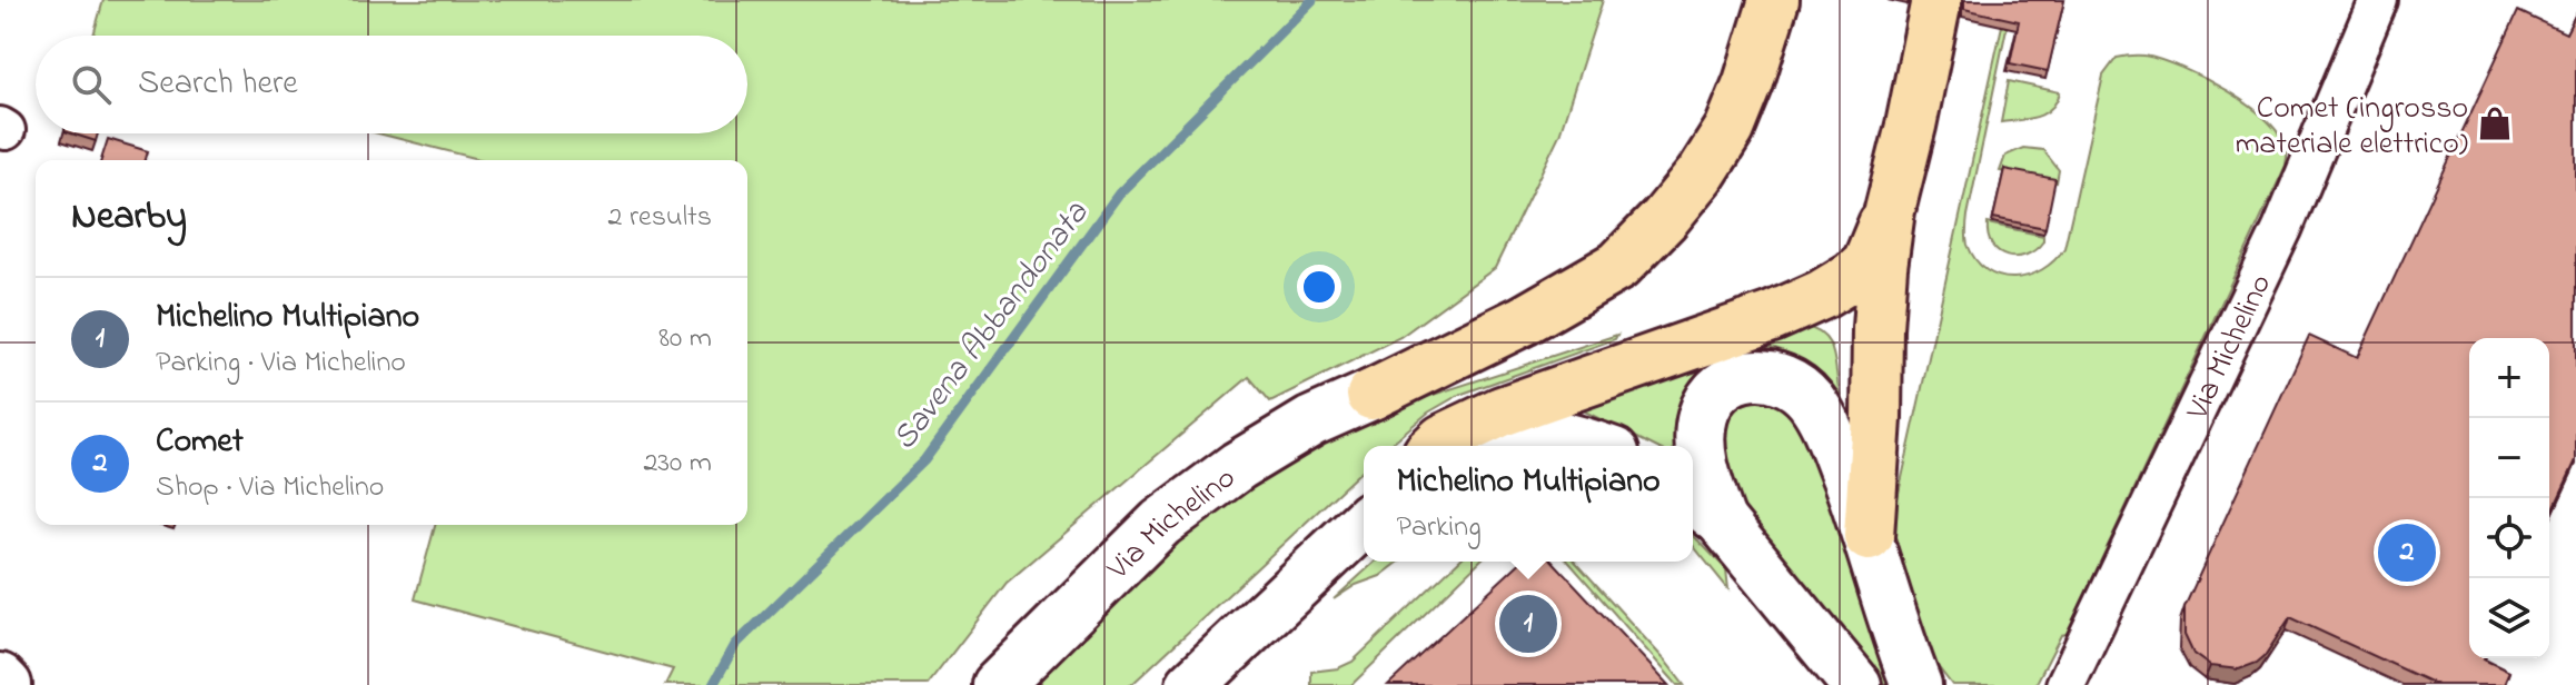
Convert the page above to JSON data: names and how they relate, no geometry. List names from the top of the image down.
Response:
{
  "streets": {
    "street": ["Via Michelino"]
  },
  "water": ["Savena Abbandonata"],
  "places": {
    "shop": ["Comet (ingrosso materiale elettrico)"]
  },
  "page": {
    "search": "Search here",
    "heading": ["Nearby", "2 results"],
    "list": [
      {
        "mark": "1",
        "name": "Michelino Multipiano",
        "note": "Parking · Via Michelino",
        "value": "80 m"
      },
      {
        "mark": "2",
        "name": "Comet",
        "note": "Shop · Via Michelino",
        "value": "230 m"
      }
    ],
    "map_buttons": ["+", "−"],
    "popup": ["Michelino Multipiano", "Parking"],
    "pins": ["2", "1"]
  }
}
